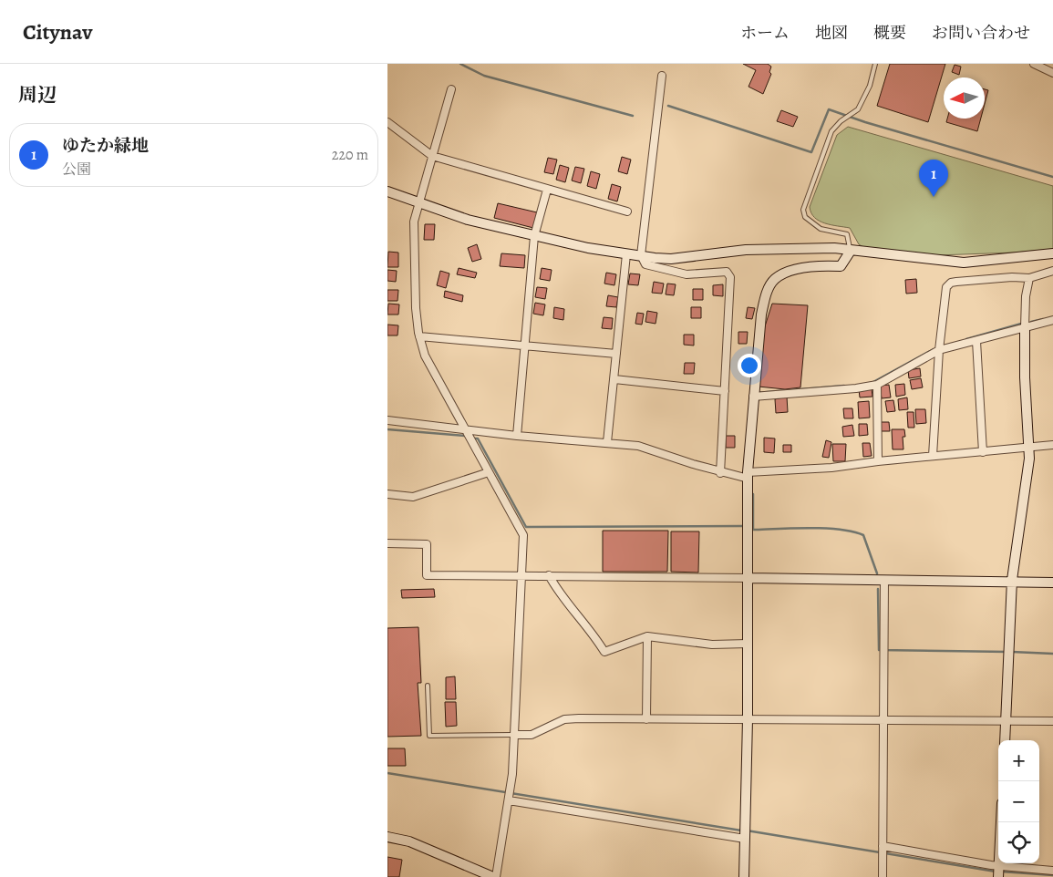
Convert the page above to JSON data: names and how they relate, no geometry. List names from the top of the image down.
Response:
{
  "north": "left",
  "page": {
    "header": "Citynav",
    "nav": [
      "ホーム",
      "地図",
      "概要",
      "お問い合わせ"
    ],
    "heading": "周辺",
    "list": [
      {
        "mark": "1",
        "name": "ゆたか緑地",
        "note": "公園",
        "value": "220 m"
      }
    ],
    "pins": "1",
    "map_buttons": ["+", "−"]
  }
}
